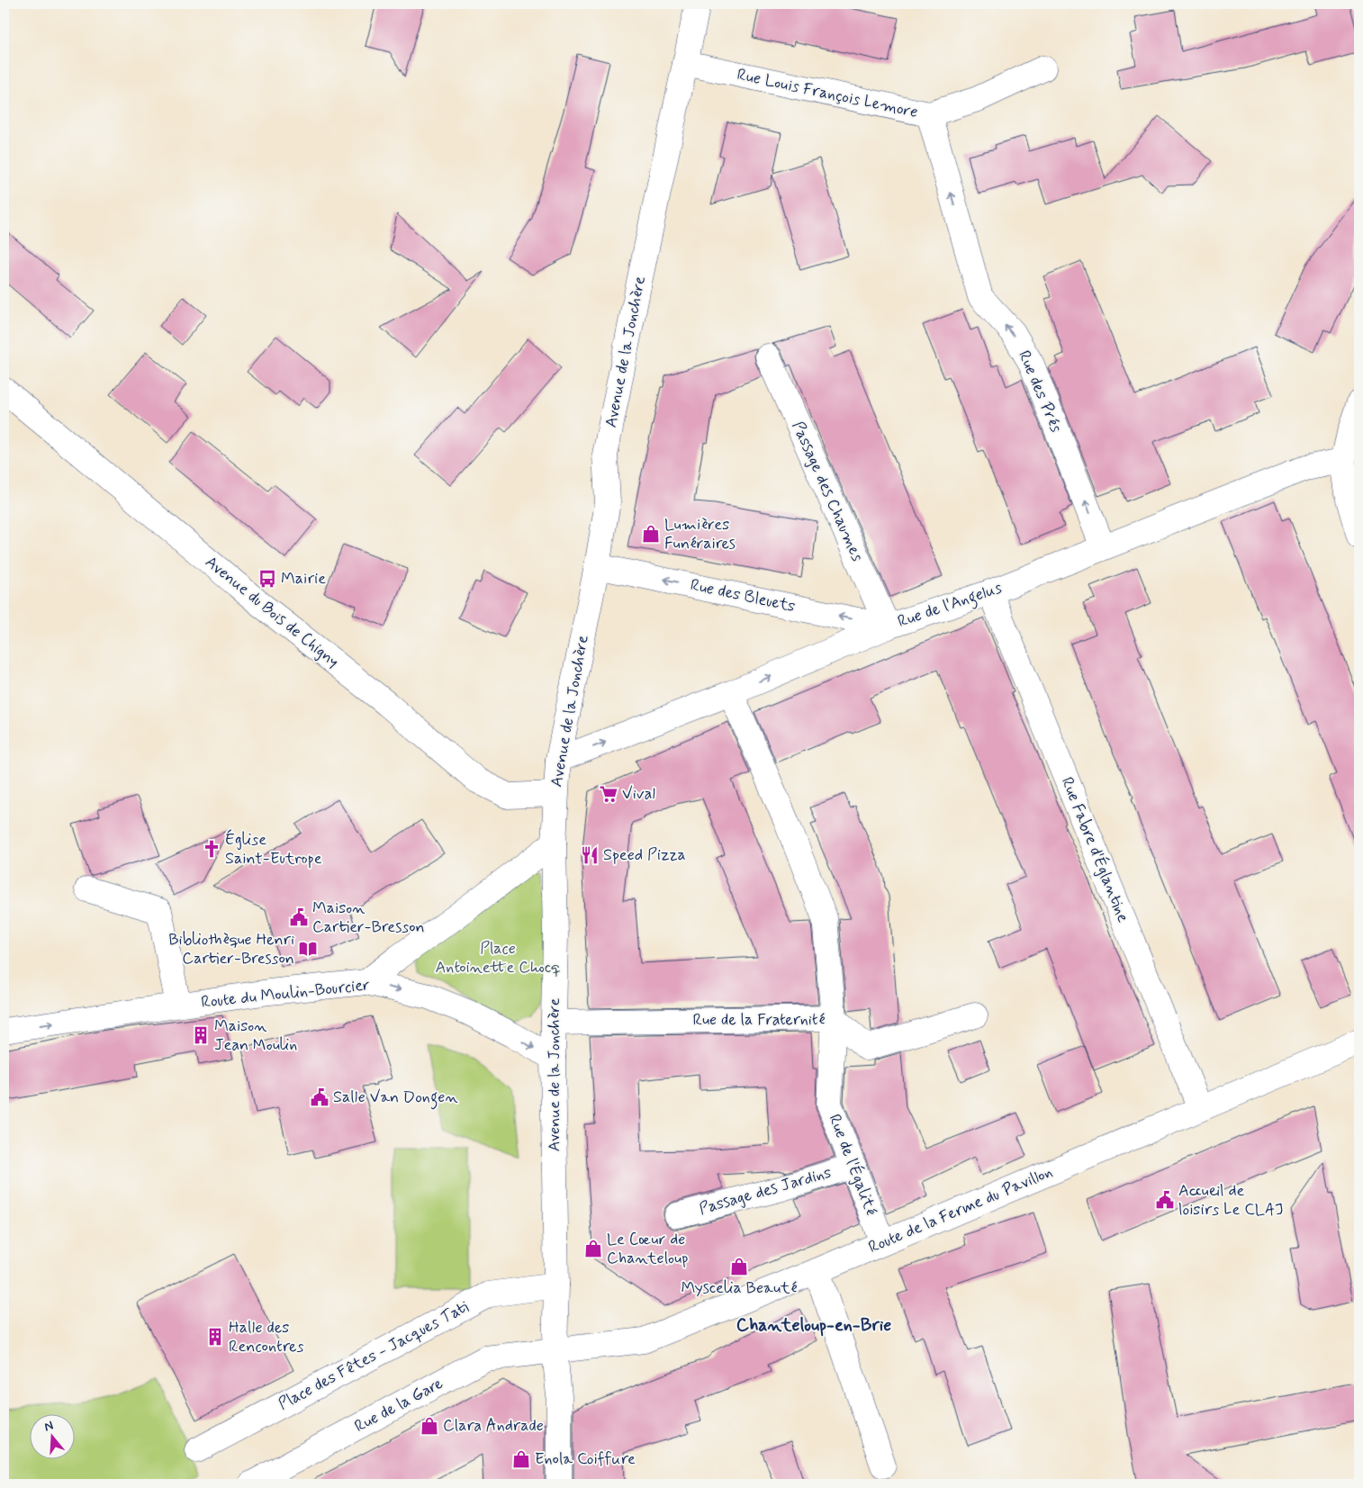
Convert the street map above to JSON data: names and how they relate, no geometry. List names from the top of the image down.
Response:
{
  "streets": {
    "street": [
      "Rue Louis François Lemore",
      "Avenue de la Jonchère",
      "Rue des Prés",
      "Passage des Chaumes",
      "Rue des Bleuets",
      "Rue de l'Angelus",
      "Avenue du Bois de Chigny",
      "Rue Fabre d'Églantine",
      "Route du Moulin-Bourcier",
      "Rue de la Fraternité",
      "Rue de l'Égalité",
      "Passage des Jardins",
      "Route de la Ferme du Pavillon",
      "Place des Fêtes - Jacques Tati",
      "Rue de la Gare"
    ]
  },
  "crossings": [
    ["Rue Louis François Lemore", "Avenue de la Jonchère"],
    ["Rue Louis François Lemore", "Rue des Prés"],
    ["Avenue de la Jonchère", "Rue des Bleuets"],
    ["Avenue de la Jonchère", "Rue de l'Angelus"],
    ["Avenue de la Jonchère", "Avenue du Bois de Chigny"],
    ["Avenue de la Jonchère", "Route du Moulin-Bourcier"],
    ["Avenue de la Jonchère", "Rue de la Fraternité"],
    ["Avenue de la Jonchère", "Route de la Ferme du Pavillon"],
    ["Avenue de la Jonchère", "Place des Fêtes - Jacques Tati"],
    ["Avenue de la Jonchère", "Rue de la Gare"],
    ["Rue des Prés", "Rue de l'Angelus"],
    ["Passage des Chaumes", "Rue des Bleuets"],
    ["Passage des Chaumes", "Rue de l'Angelus"],
    ["Rue des Bleuets", "Rue de l'Angelus"],
    ["Rue de l'Angelus", "Rue Fabre d'Églantine"],
    ["Rue de l'Angelus", "Rue de l'Égalité"],
    ["Rue Fabre d'Églantine", "Route de la Ferme du Pavillon"],
    ["Rue de la Fraternité", "Rue de l'Égalité"],
    ["Rue de l'Égalité", "Passage des Jardins"],
    ["Rue de l'Égalité", "Route de la Ferme du Pavillon"],
    ["Route de la Ferme du Pavillon", "Rue de la Gare"]
  ],
  "one_way": [
    "Rue des Prés",
    "Rue des Bleuets",
    "Rue de l'Angelus",
    "Route du Moulin-Bourcier"
  ],
  "districts": ["Chanteloup-en-Brie"],
  "parks": ["Place Antoinette Chocq"],
  "places": {
    "shop": [
      "Lumières Funéraires",
      "Le Cœur de Chanteloup",
      "Myscelia Beauté",
      "Clara Andrade",
      "Enola Coiffure"
    ],
    "bus stop": ["Mairie"],
    "supermarket": ["Vival"],
    "church": ["Église Saint-Eutrope"],
    "restaurant": ["Speed Pizza"],
    "public building": ["Maison Cartier-Bresson", "Salle Van Dongen", "Accueil de loisirs Le CLAJ"],
    "library": ["Bibliothèque Henri Cartier-Bresson"],
    "building": ["Maison Jean Moulin", "Halle des Rencontres"]
  },
  "north": "top"
}
